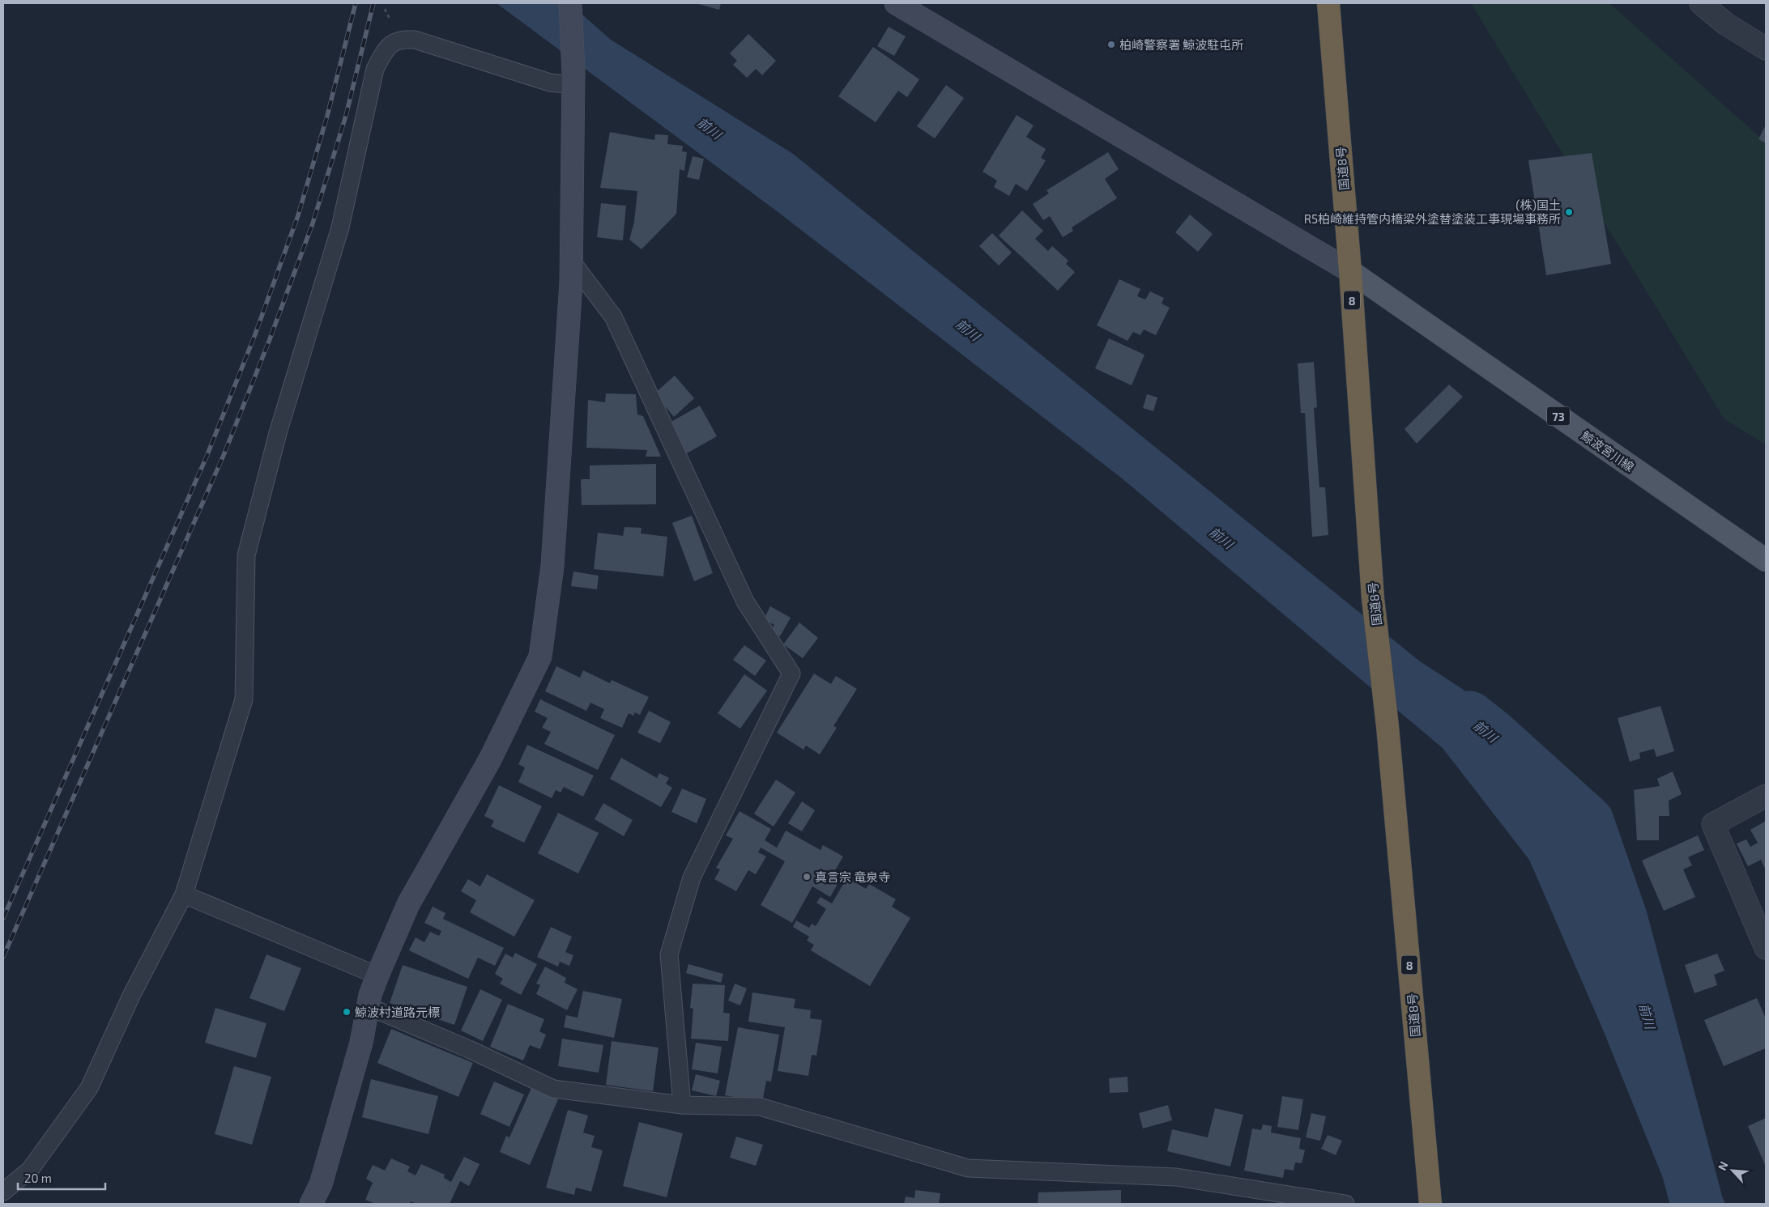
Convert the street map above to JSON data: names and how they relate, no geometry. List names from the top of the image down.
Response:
{
  "streets": {
    "highway": ["国道8号", "8"],
    "main road": ["73", "鯨波宮川線"]
  },
  "crossings": [
    ["国道8号", "鯨波宮川線"]
  ],
  "water": ["前川"],
  "places": [
    "柏崎警察署 鯨波駐屯所",
    "(株)国土 R5柏崎維持管内橋梁外塗替塗装工事現場事務所",
    "真言宗 竜泉寺",
    "鯨波村道路元標"
  ],
  "scale_bar": "20 m",
  "north": "top left"
}
